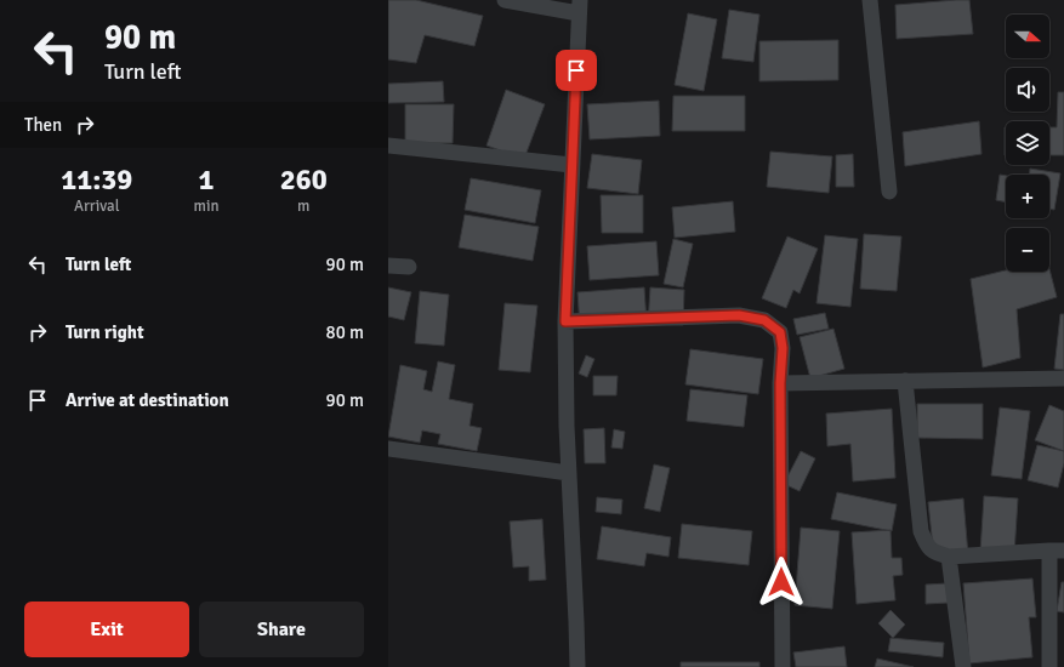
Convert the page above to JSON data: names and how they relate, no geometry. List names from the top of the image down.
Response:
{
  "north": "right",
  "page": {
    "turn": ["90 m", "Turn left"],
    "map_buttons": ["+", "−"],
    "then": "Then",
    "eta": [
      "11:39",
      "Arrival",
      "1",
      "min",
      "260",
      "m"
    ],
    "list": [
      {
        "name": "Turn left",
        "value": "90 m"
      },
      {
        "name": "Turn right",
        "value": "80 m"
      },
      {
        "name": "Arrive at destination",
        "value": "90 m"
      }
    ],
    "buttons": ["Exit", "Share"]
  }
}
